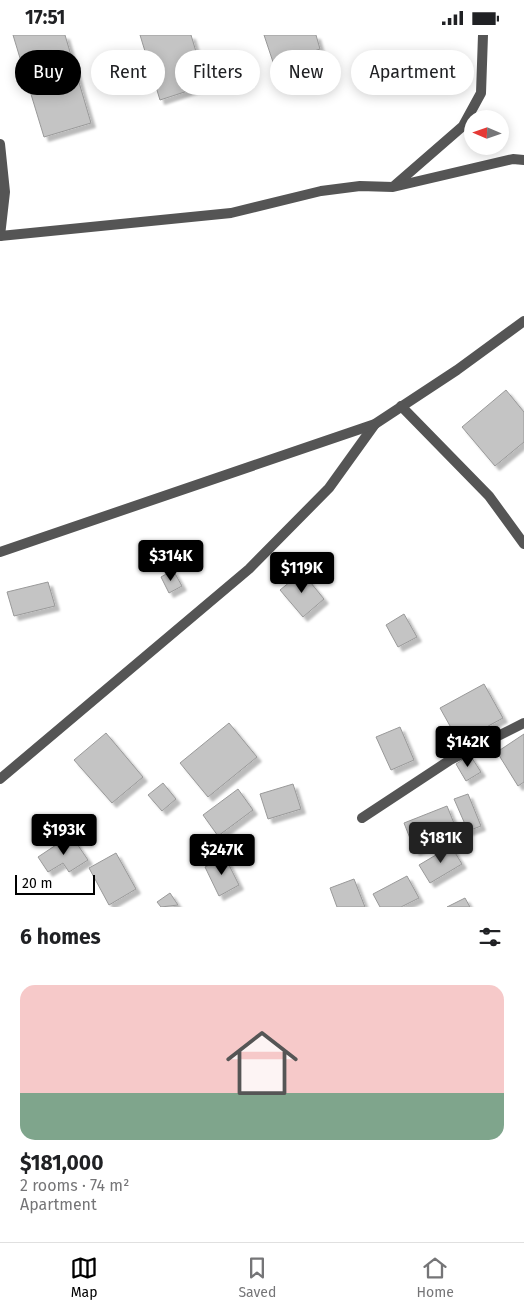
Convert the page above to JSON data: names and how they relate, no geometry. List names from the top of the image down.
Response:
{
  "scale_bar": "20 m",
  "north": "left",
  "page": {
    "status": "17:51",
    "chip": [
      "Buy",
      "Rent",
      "Filters",
      "New",
      "Apartment"
    ],
    "price": [
      "$314K",
      "$119K",
      "$142K",
      "$193K",
      "$181K",
      "$247K"
    ],
    "scale": "20 m",
    "heading": "6 homes",
    "list": [
      {
        "name": "$181,000",
        "note": "2 rooms · 74 m² · Apartment"
      }
    ],
    "tabs": ["Map", "Saved", "Home"]
  }
}
